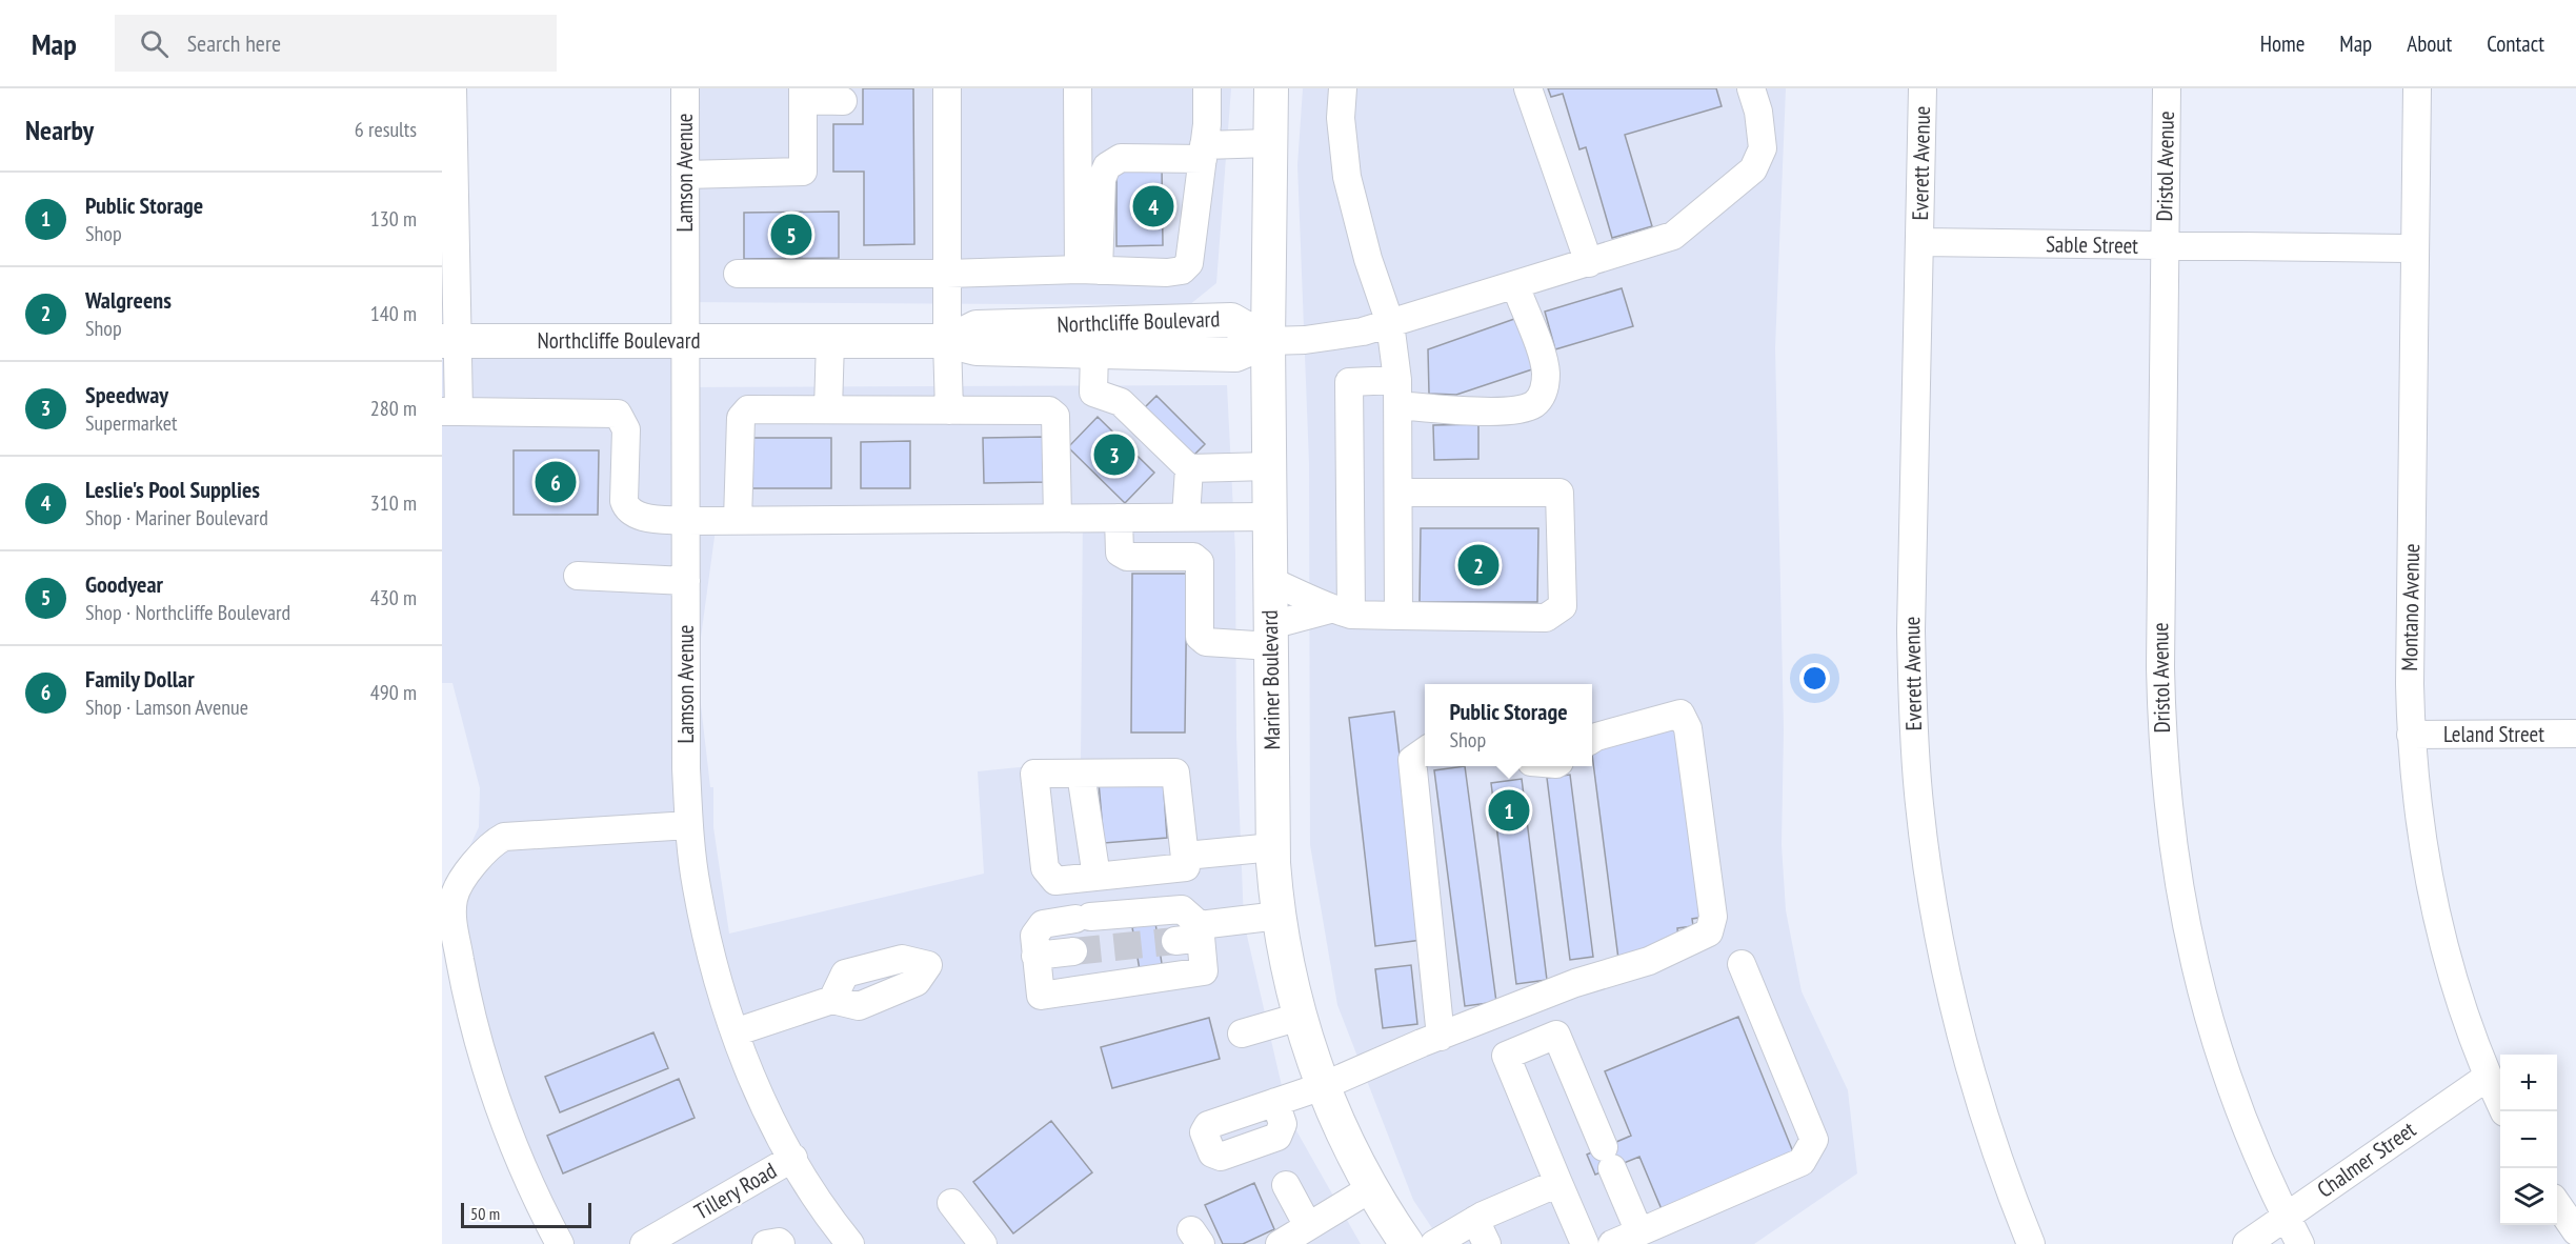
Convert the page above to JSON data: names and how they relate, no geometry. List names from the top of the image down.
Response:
{
  "streets": {
    "main road": ["Northcliffe Boulevard", "Mariner Boulevard"],
    "street": [
      "Everett Avenue",
      "Dristol Avenue",
      "Lamson Avenue",
      "Sable Street",
      "Montano Avenue",
      "Leland Street",
      "Chalmer Street",
      "Tillery Road"
    ]
  },
  "crossings": [
    ["Everett Avenue", "Sable Street"],
    ["Dristol Avenue", "Sable Street"],
    ["Dristol Avenue", "Chalmer Street"],
    ["Lamson Avenue", "Northcliffe Boulevard"],
    ["Lamson Avenue", "Tillery Road"],
    ["Sable Street", "Montano Avenue"],
    ["Northcliffe Boulevard", "Mariner Boulevard"],
    ["Montano Avenue", "Leland Street"],
    ["Montano Avenue", "Chalmer Street"]
  ],
  "scale_bar": "50 m",
  "page": {
    "header": "Map",
    "search": "Search here",
    "nav": [
      "Home",
      "Map",
      "About",
      "Contact"
    ],
    "heading": ["Nearby", "6 results"],
    "list": [
      {
        "mark": "1",
        "name": "Public Storage",
        "note": "Shop",
        "value": "130 m"
      },
      {
        "mark": "2",
        "name": "Walgreens",
        "note": "Shop",
        "value": "140 m"
      },
      {
        "mark": "3",
        "name": "Speedway",
        "note": "Supermarket",
        "value": "280 m"
      },
      {
        "mark": "4",
        "name": "Leslie's Pool Supplies",
        "note": "Shop · Mariner Boulevard",
        "value": "310 m"
      },
      {
        "mark": "5",
        "name": "Goodyear",
        "note": "Shop · Northcliffe Boulevard",
        "value": "430 m"
      },
      {
        "mark": "6",
        "name": "Family Dollar",
        "note": "Shop · Lamson Avenue",
        "value": "490 m"
      }
    ],
    "pins": [
      "4",
      "5",
      "3",
      "6",
      "2",
      "1"
    ],
    "popup": ["Public Storage", "Shop"],
    "map_buttons": ["+", "−"],
    "scale": "50 m"
  }
}
